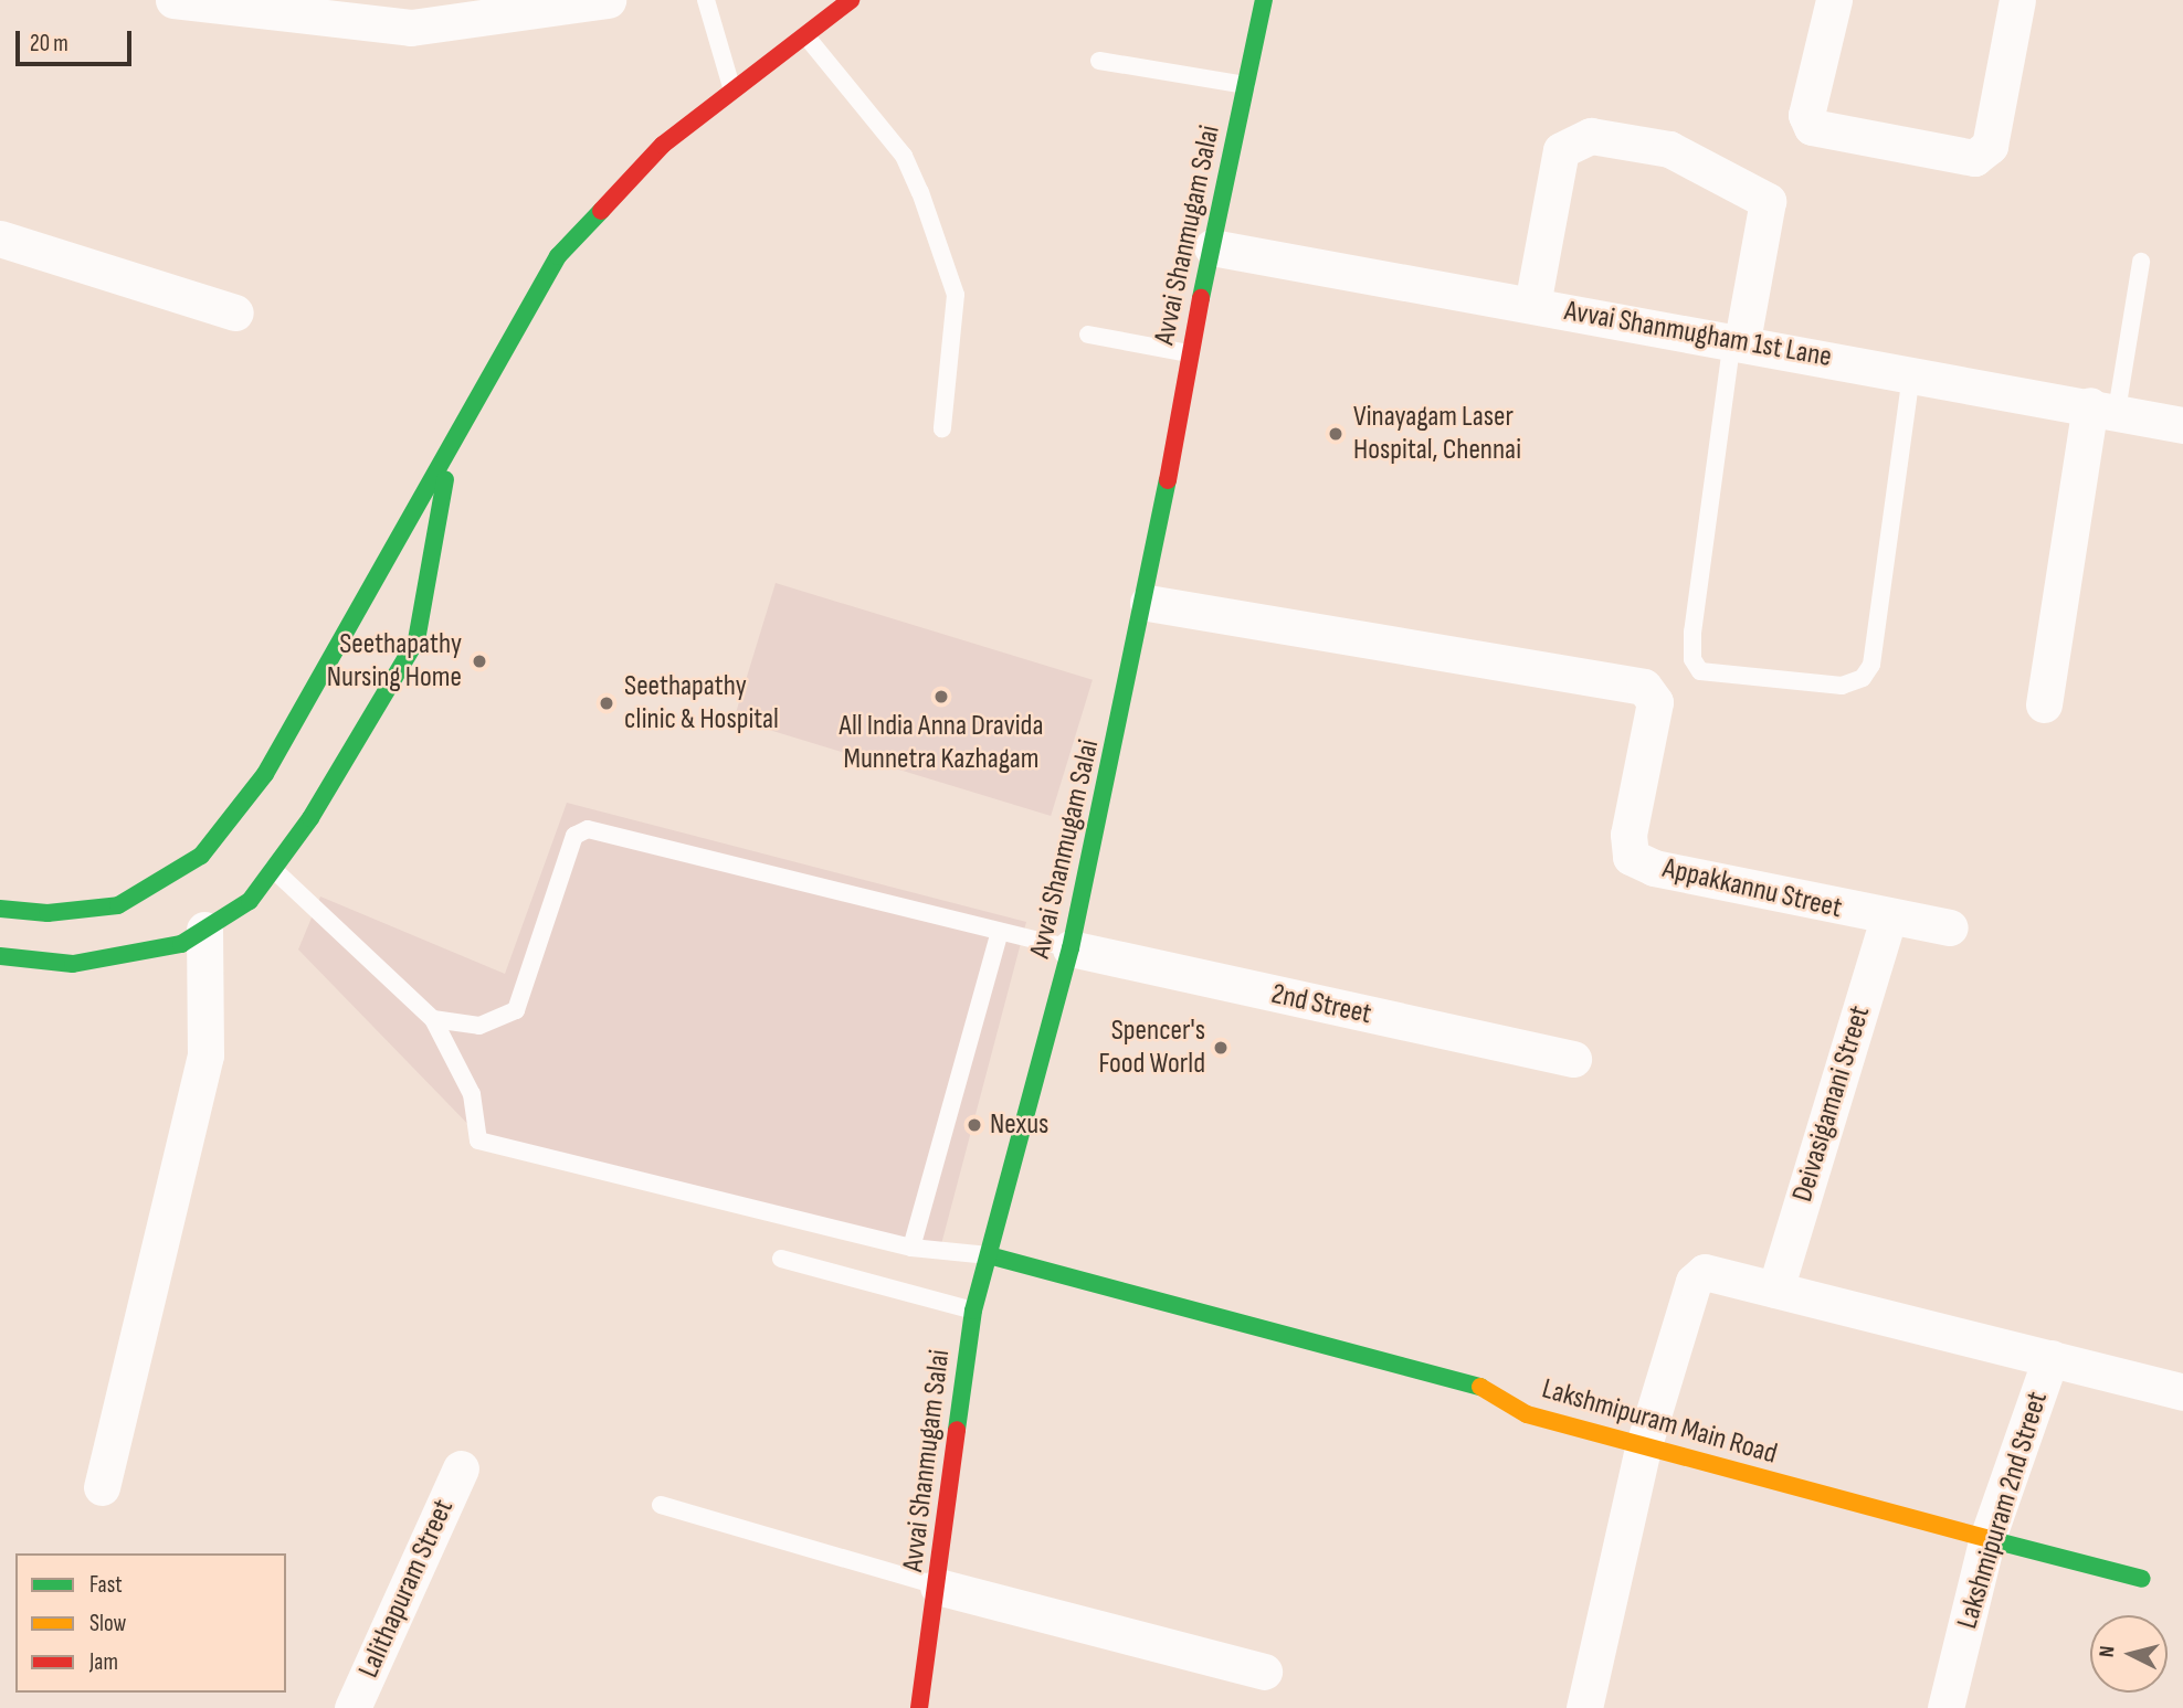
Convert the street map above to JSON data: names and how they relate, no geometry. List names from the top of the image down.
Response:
{
  "streets": {
    "main road": ["Avvai Shanmugam Salai", "Lakshmipuram Main Road"],
    "street": [
      "Avvai Shanmugham 1st Lane",
      "Appakkannu Street",
      "2nd Street",
      "Deivasigamani Street",
      "Lakshmipuram 2nd Street",
      "Lalithapuram Street"
    ]
  },
  "crossings": [
    ["Avvai Shanmugam Salai", "Avvai Shanmugham 1st Lane"],
    ["Avvai Shanmugam Salai", "Appakkannu Street"],
    ["Avvai Shanmugam Salai", "2nd Street"],
    ["Avvai Shanmugam Salai", "Lakshmipuram Main Road"],
    ["Appakkannu Street", "Deivasigamani Street"],
    ["Lakshmipuram Main Road", "Lakshmipuram 2nd Street"]
  ],
  "places": [
    "Vinayagam Laser Hospital, Chennai",
    "Seethapathy Nursing Home",
    "All India Anna Dravida Munnetra Kazhagam",
    "Seethapathy clinic & Hospital",
    "Spencer's Food World",
    "Nexus"
  ],
  "legend": ["Fast", "Slow", "Jam"],
  "scale_bar": "20 m",
  "north": "left"
}
